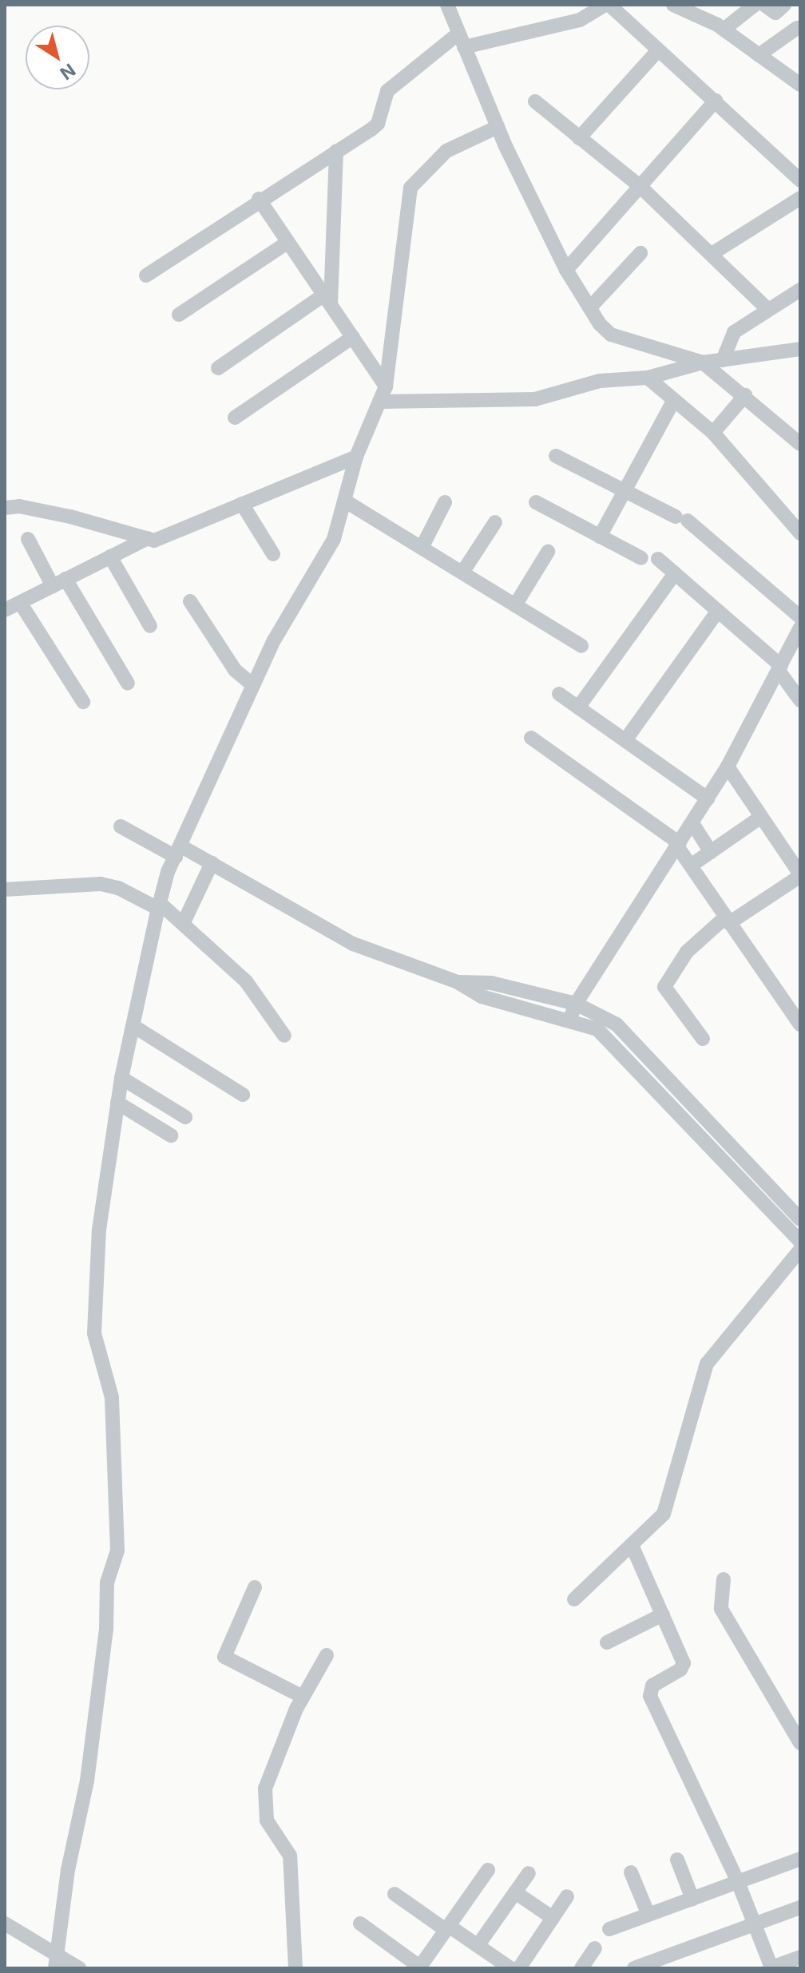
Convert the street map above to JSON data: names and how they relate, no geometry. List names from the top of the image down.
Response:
{
  "north": "bottom right"
}
